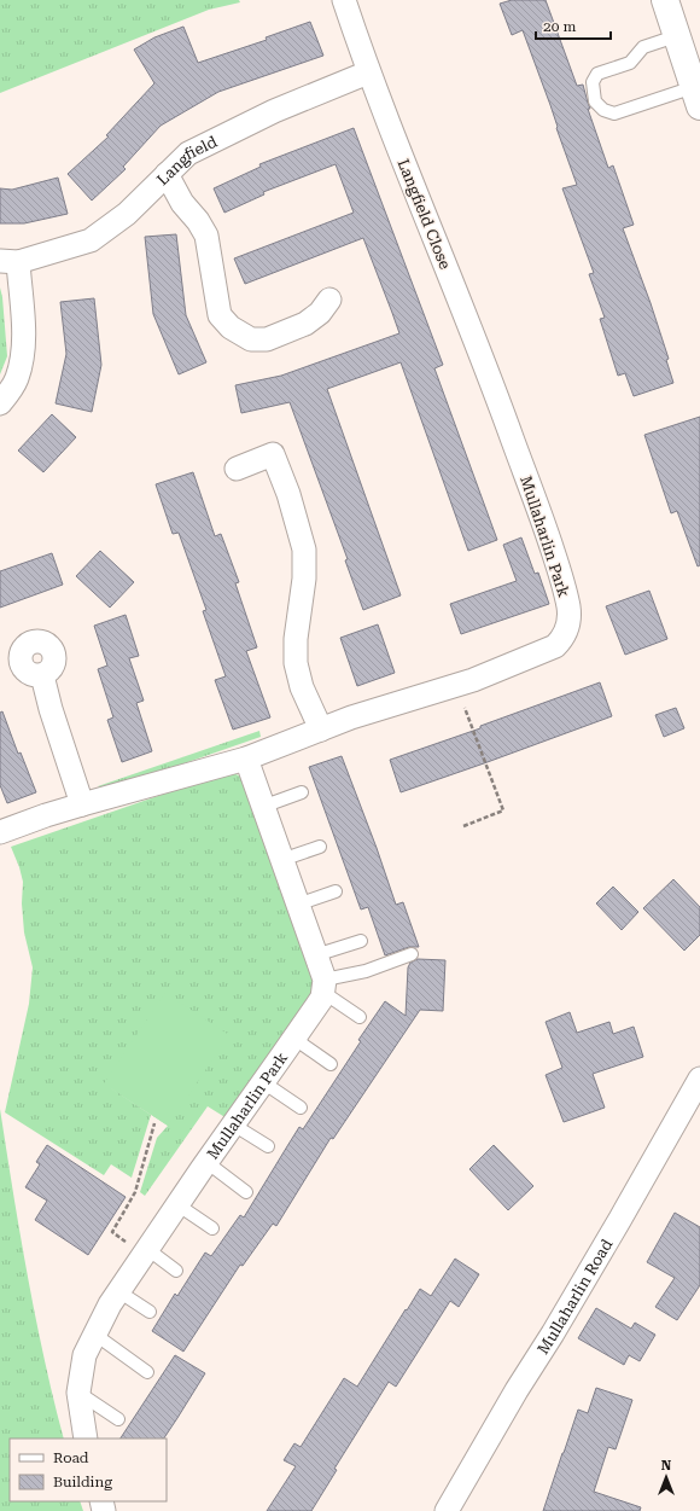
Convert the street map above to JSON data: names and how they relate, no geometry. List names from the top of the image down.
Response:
{
  "streets": {
    "street": [
      "Langfield",
      "Langfield Close",
      "Mullaharlin Park",
      "Mullaharlin Road"
    ]
  },
  "crossings": [
    ["Langfield", "Langfield Close"],
    ["Langfield Close", "Mullaharlin Park"]
  ],
  "legend": ["Road", "Building"],
  "scale_bar": "20 m",
  "north": "top"
}
